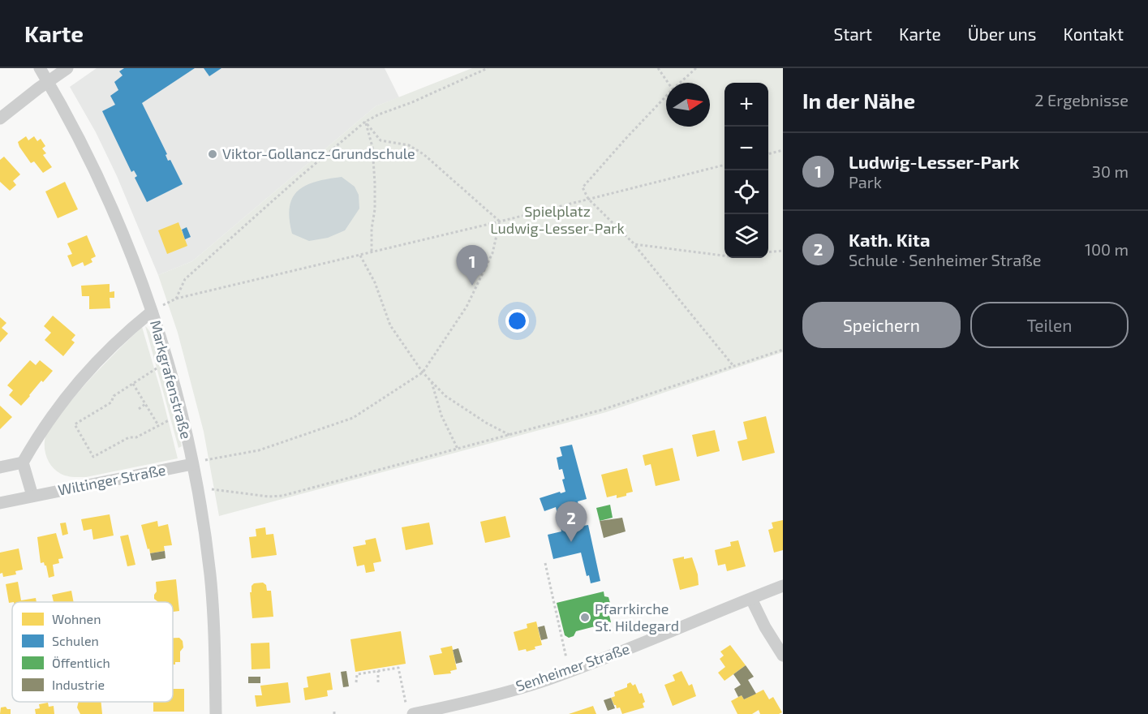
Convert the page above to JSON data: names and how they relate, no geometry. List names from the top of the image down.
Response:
{
  "streets": {
    "street": ["Markgrafenstraße", "Wiltinger Straße", "Senheimer Straße"]
  },
  "crossings": [
    ["Markgrafenstraße", "Wiltinger Straße"]
  ],
  "parks": ["Spielplatz Ludwig-Lesser-Park"],
  "places": ["Viktor-Gollancz-Grundschule", "Pfarrkirche St. Hildegard"],
  "legend": [
    "Wohnen",
    "Schulen",
    "Öffentlich",
    "Industrie"
  ],
  "north": "right",
  "page": {
    "header": "Karte",
    "nav": [
      "Start",
      "Karte",
      "Über uns",
      "Kontakt"
    ],
    "heading": ["In der Nähe", "2 Ergebnisse"],
    "map_buttons": ["+", "−"],
    "list": [
      {
        "mark": "1",
        "name": "Ludwig-Lesser-Park",
        "note": "Park",
        "value": "30 m"
      },
      {
        "mark": "2",
        "name": "Kath. Kita",
        "note": "Schule · Senheimer Straße",
        "value": "100 m"
      }
    ],
    "pins": ["1", "2"],
    "buttons": ["Speichern", "Teilen"]
  }
}
